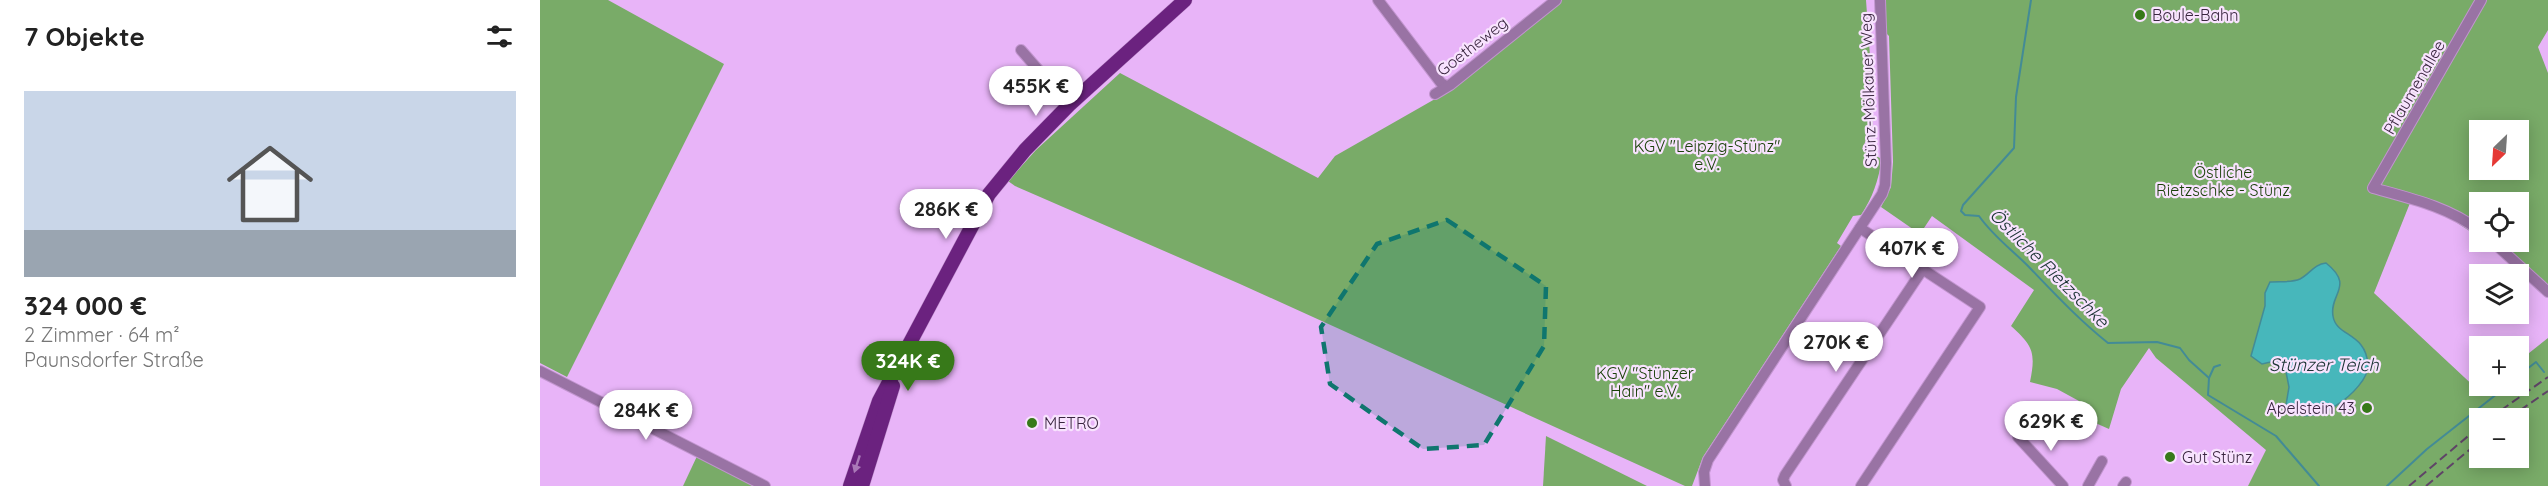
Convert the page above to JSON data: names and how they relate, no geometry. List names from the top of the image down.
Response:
{
  "streets": {
    "street": ["Goetheweg", "Pflaumenallee", "Stünz-Mölkauer Weg"]
  },
  "water": ["Östliche Rietzschke", "Stünzer Teich"],
  "parks": ["KGV \"Leipzig-Stünz\" e.V.", "Östliche Rietzschke - Stünz", "KGV \"Stünzer Hain\" e.V."],
  "places": [
    "Boule-Bahn",
    "Apelstein 43",
    "METRO",
    "Gut Stünz"
  ],
  "north": "bottom left",
  "page": {
    "heading": "7 Objekte",
    "price": [
      "455K €",
      "286K €",
      "407K €",
      "270K €",
      "324K €",
      "284K €",
      "629K €"
    ],
    "list": [
      {
        "name": "324 000 €",
        "note": "2 Zimmer · 64 m² · Paunsdorfer Straße"
      }
    ],
    "map_buttons": ["+", "−"]
  }
}
